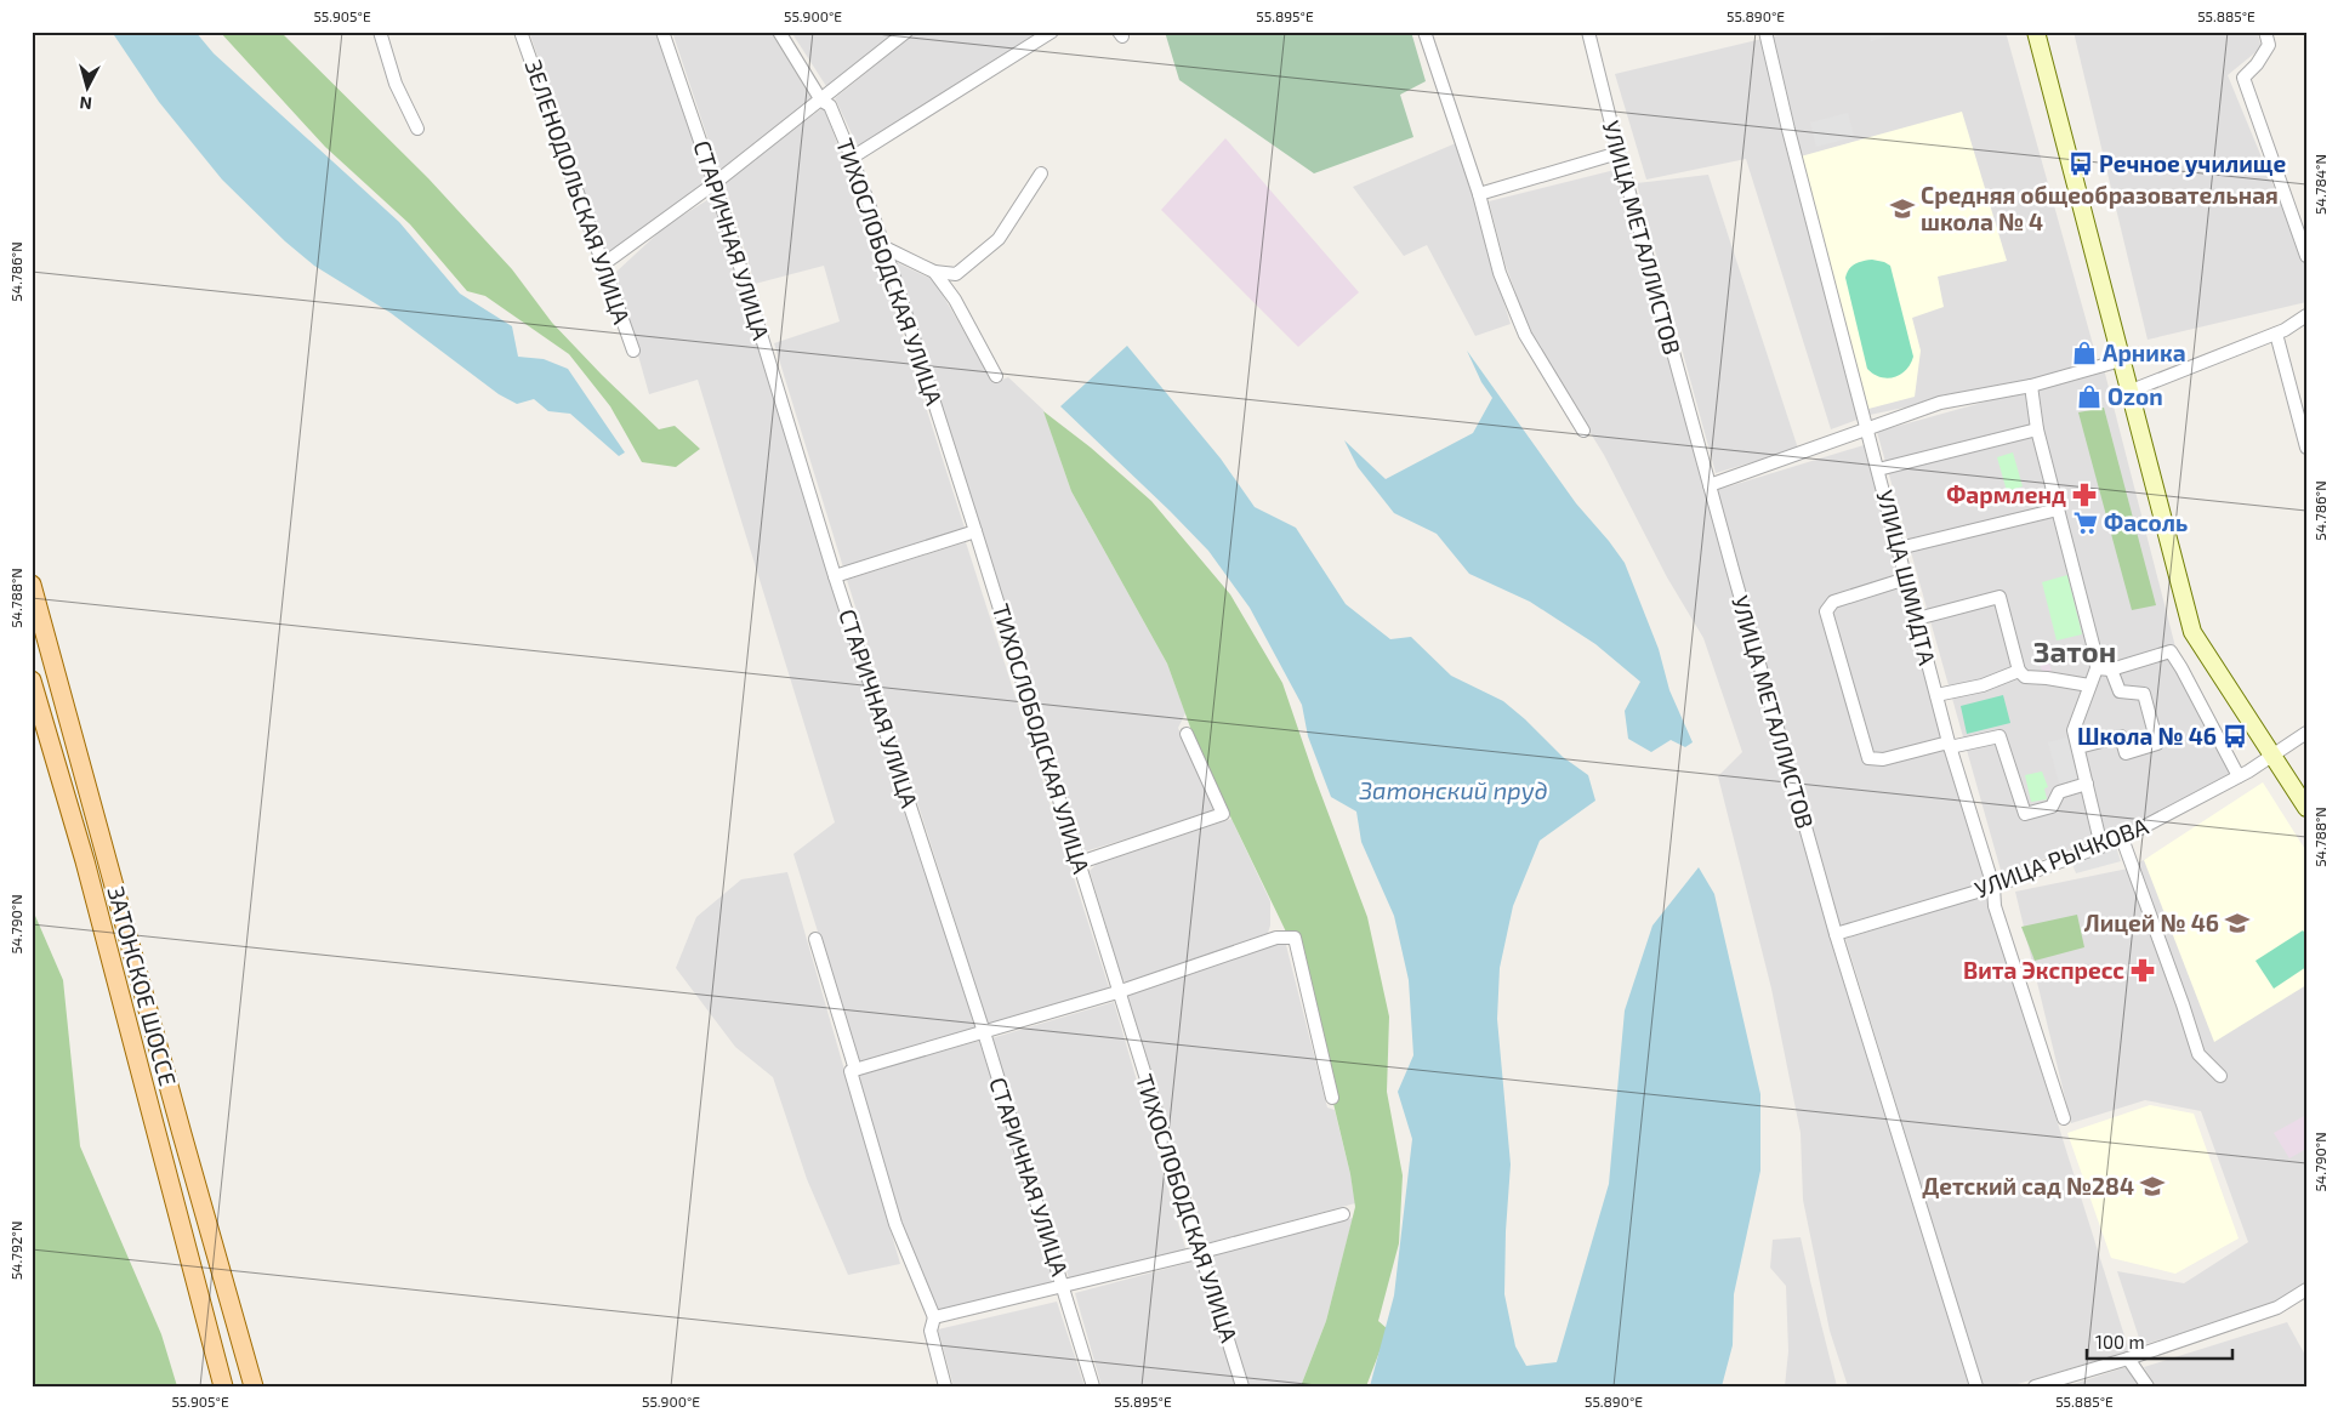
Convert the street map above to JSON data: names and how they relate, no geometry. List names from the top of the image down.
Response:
{
  "streets": {
    "main road": ["ЗАТОНСКОЕ ШОССЕ"],
    "street": [
      "ЗЕЛЕНОДОЛЬСКАЯ УЛИЦА",
      "УЛИЦА МЕТАЛЛИСТОВ",
      "СТАРИЧНАЯ УЛИЦА",
      "ТИХОСЛОБОДСКАЯ УЛИЦА",
      "УЛИЦА ШМИДТА",
      "УЛИЦА РЫЧКОВА"
    ]
  },
  "crossings": [
    ["УЛИЦА МЕТАЛЛИСТОВ", "УЛИЦА РЫЧКОВА"],
    ["УЛИЦА ШМИДТА", "УЛИЦА РЫЧКОВА"]
  ],
  "districts": ["Затон"],
  "water": ["Затонский пруд"],
  "places": {
    "bus stop": ["Речное училище", "Школа № 46"],
    "school or university": ["Средняя общеобразовательная школа № 4", "Лицей № 46", "Детский сад №284"],
    "shop": ["Арника", "Ozon"],
    "pharmacy": ["Фармленд", "Вита Экспресс"],
    "supermarket": ["Фасоль"]
  },
  "scale_bar": "100 m",
  "north": "bottom",
  "coordinates": [
    "55.905°E",
    "55.900°E",
    "55.895°E",
    "55.890°E",
    "55.885°E",
    "54.784°N",
    "54.786°N",
    "54.788°N",
    "54.790°N",
    "54.792°N"
  ]
}
